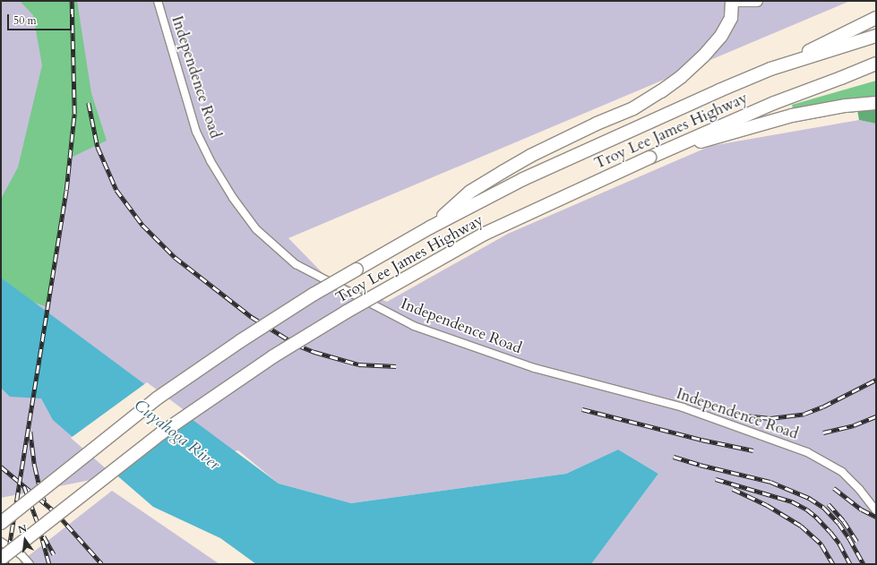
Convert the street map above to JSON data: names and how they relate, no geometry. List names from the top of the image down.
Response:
{
  "streets": {
    "highway": ["Troy Lee James Highway"],
    "street": ["Independence Road"]
  },
  "water": ["Cuyahoga River"],
  "scale_bar": "50 m",
  "north": "top"
}
